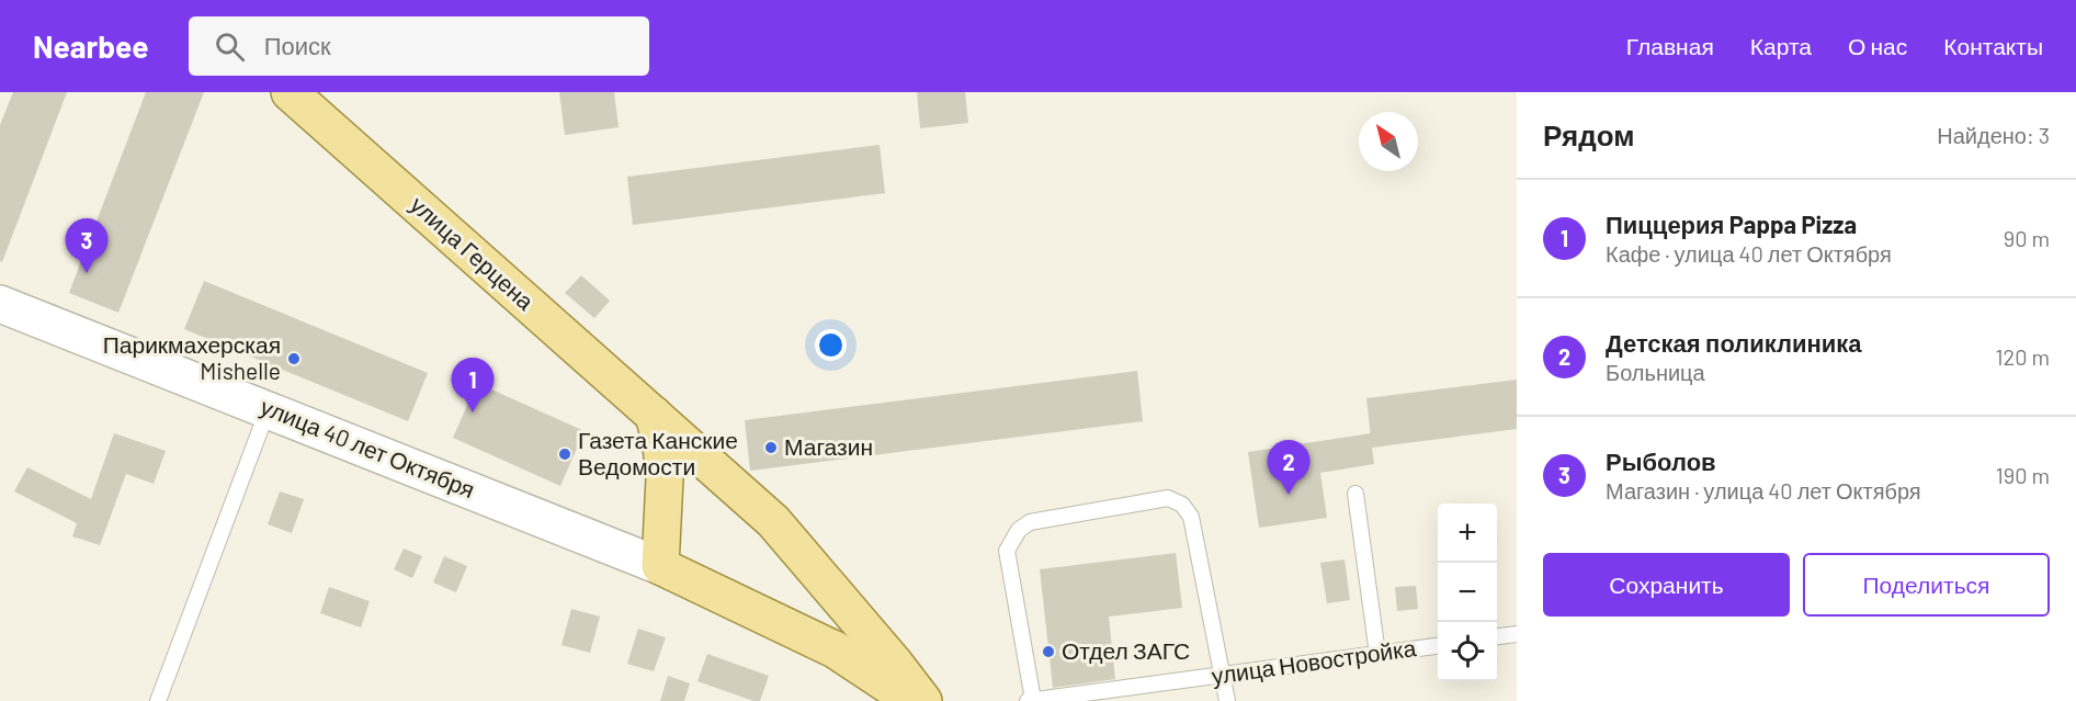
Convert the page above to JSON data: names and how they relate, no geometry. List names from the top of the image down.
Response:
{
  "streets": {
    "main road": ["улица Герцена", "улица 40 лет Октября"],
    "lane": ["улица Новостройка"]
  },
  "places": [
    "Парикмахерская Mishelle",
    "Магазин",
    "Газета Канские Ведомости",
    "Отдел ЗАГС"
  ],
  "north": "top left",
  "page": {
    "header": "Nearbee",
    "search": "Поиск",
    "nav": [
      "Главная",
      "Карта",
      "О нас",
      "Контакты"
    ],
    "heading": ["Рядом", "Найдено: 3"],
    "list": [
      {
        "mark": "1",
        "name": "Пиццерия Pappa Pizza",
        "note": "Кафе · улица 40 лет Октября",
        "value": "90 m"
      },
      {
        "mark": "2",
        "name": "Детская поликлиника",
        "note": "Больница",
        "value": "120 m"
      },
      {
        "mark": "3",
        "name": "Рыболов",
        "note": "Магазин · улица 40 лет Октября",
        "value": "190 m"
      }
    ],
    "pins": ["3", "1", "2"],
    "map_buttons": ["+", "−"],
    "buttons": ["Сохранить", "Поделиться"]
  }
}
